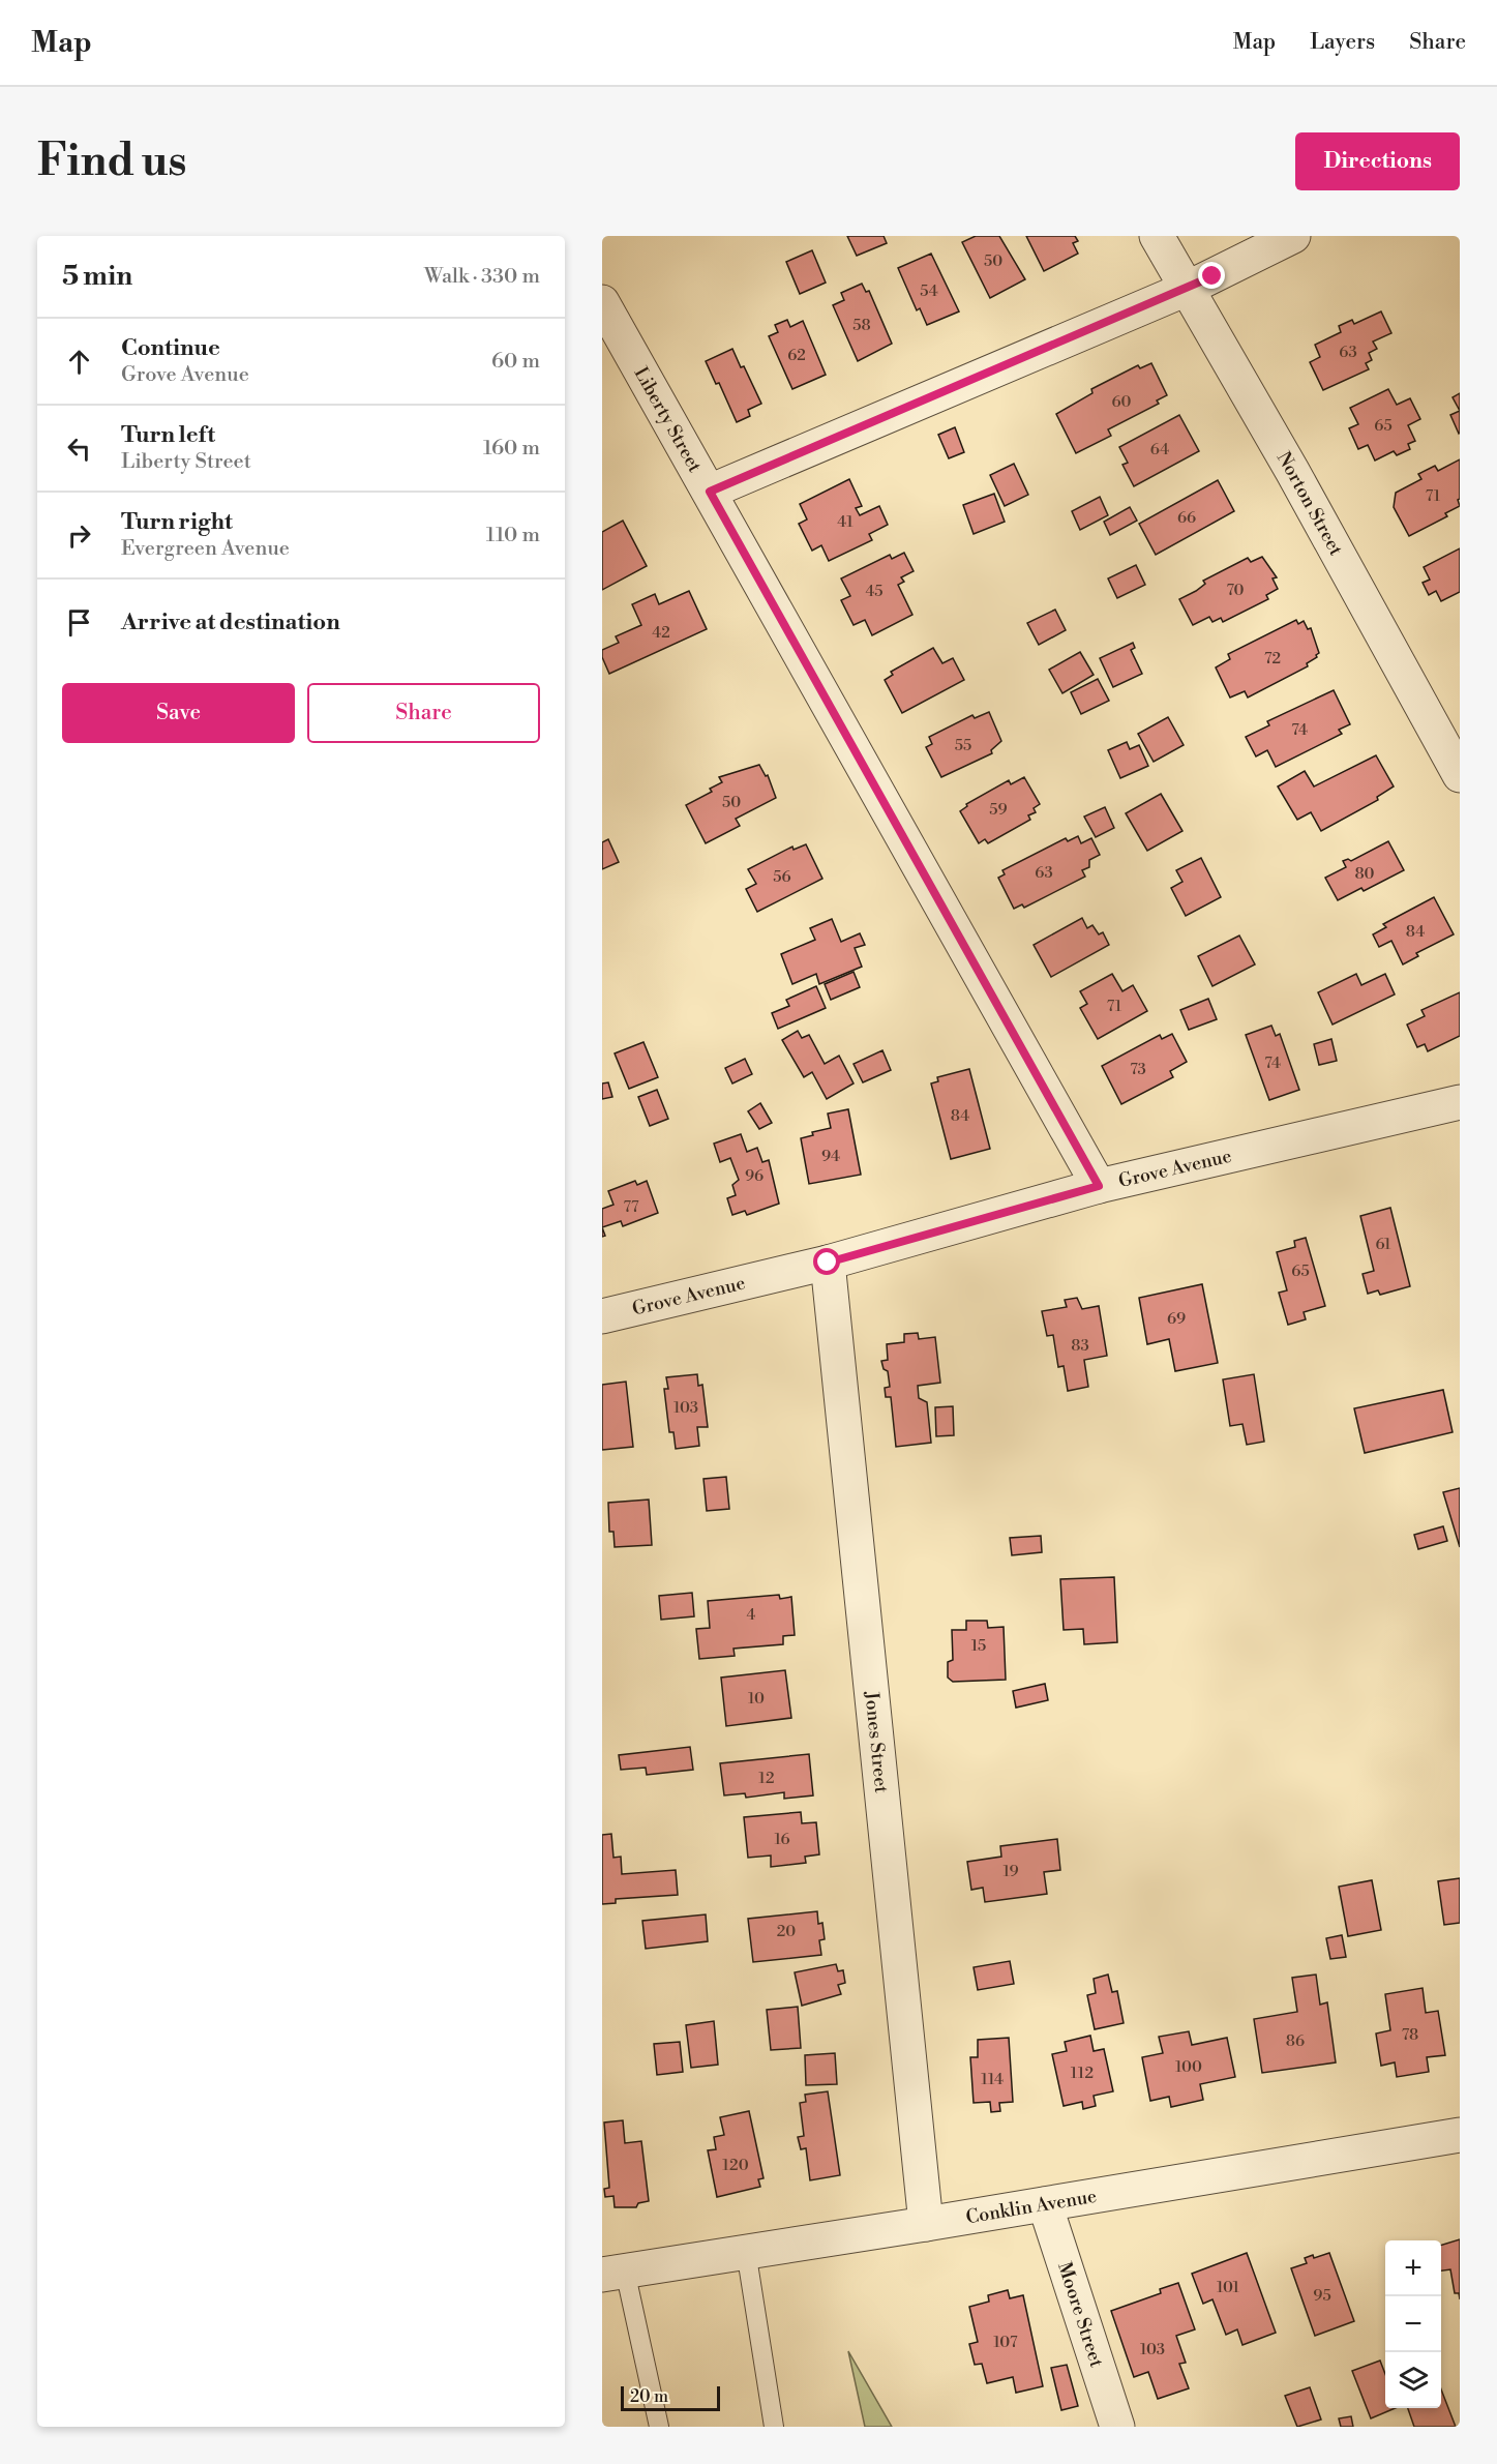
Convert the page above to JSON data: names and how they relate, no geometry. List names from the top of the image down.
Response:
{
  "streets": {
    "street": [
      "Liberty Street",
      "Norton Street",
      "Grove Avenue",
      "Jones Street",
      "Conklin Avenue",
      "Moore Street"
    ]
  },
  "crossings": [
    ["Liberty Street", "Grove Avenue"],
    ["Grove Avenue", "Jones Street"],
    ["Jones Street", "Conklin Avenue"],
    ["Conklin Avenue", "Moore Street"]
  ],
  "house_numbers": [
    "50",
    "54",
    "58",
    "63",
    "62",
    "60",
    "65",
    "64",
    "71",
    "66",
    "41",
    "70",
    "45",
    "42",
    "72",
    "74",
    "55",
    "50",
    "59",
    "63",
    "80",
    "56",
    "84",
    "71",
    "74",
    "73",
    "84",
    "94",
    "96",
    "77",
    "61",
    "65",
    "69",
    "83",
    "103",
    "4",
    "15",
    "10",
    "12",
    "16",
    "19",
    "20",
    "78",
    "86",
    "100",
    "112",
    "114",
    "120",
    "101",
    "95",
    "107",
    "103"
  ],
  "scale_bar": "20 m",
  "page": {
    "header": "Map",
    "nav": ["Map", "Layers", "Share"],
    "buttons": [
      "Directions",
      ["Save", "Share"]
    ],
    "title": "Find us",
    "heading": ["5 min", "Walk · 330 m"],
    "list": [
      ["Continue", "Grove Avenue", "60 m"],
      ["Turn left", "Liberty Street", "160 m"],
      ["Turn right", "Evergreen Avenue", "110 m"],
      "Arrive at destination"
    ],
    "map_buttons": ["+", "−"],
    "scale": "20 m"
  }
}
